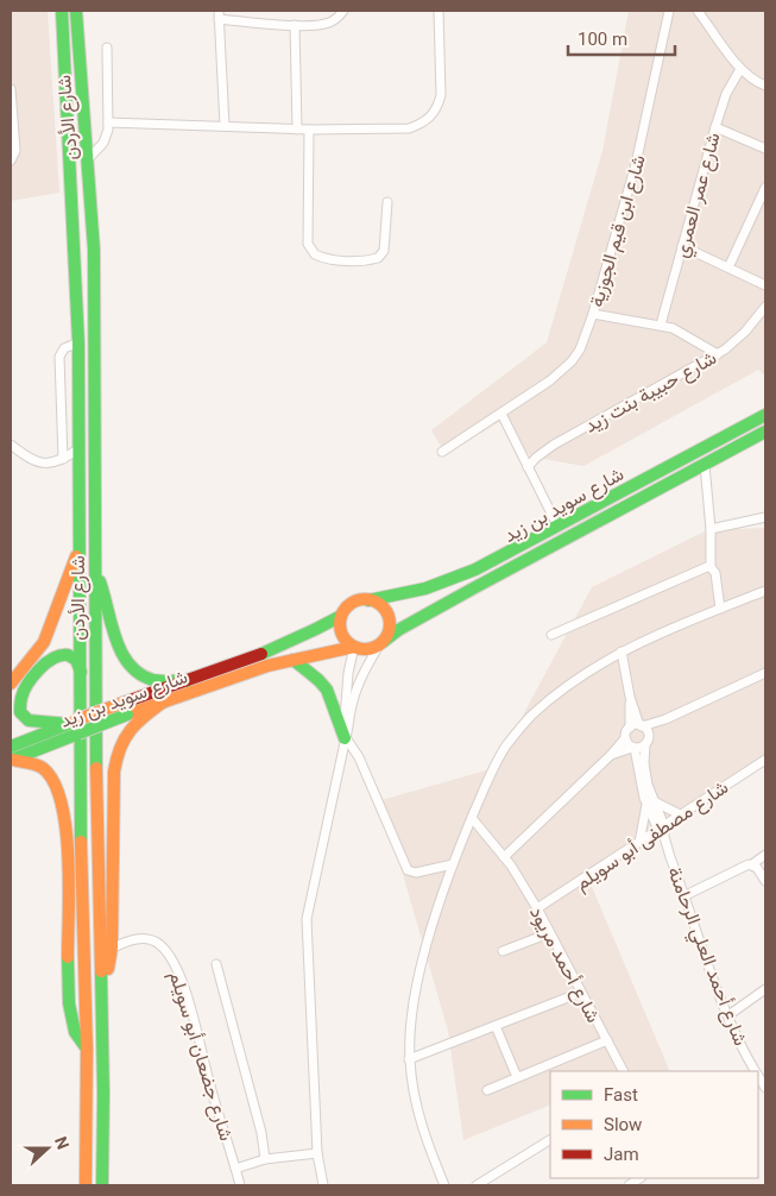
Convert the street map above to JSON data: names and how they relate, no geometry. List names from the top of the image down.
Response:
{
  "streets": {
    "main road": ["شارع الأردن", "شارع سويد بن زيد"],
    "street": [
      "شارع عمر العمري",
      "شارع ابن قيم الجوزية",
      "شارع حبيبة بنت زيد",
      "شارع مصطفى أبو سويلم",
      "شارع أحمد العلي الرحامنة",
      "شارع أحمد مريود",
      "شارع جضعان أبو سويلم"
    ]
  },
  "crossings": [
    ["شارع الأردن", "شارع جضعان أبو سويلم"],
    ["شارع مصطفى أبو سويلم", "شارع أحمد العلي الرحامنة"],
    ["شارع مصطفى أبو سويلم", "شارع أحمد مريود"]
  ],
  "legend": ["Fast", "Slow", "Jam"],
  "scale_bar": "100 m",
  "north": "right"
}
